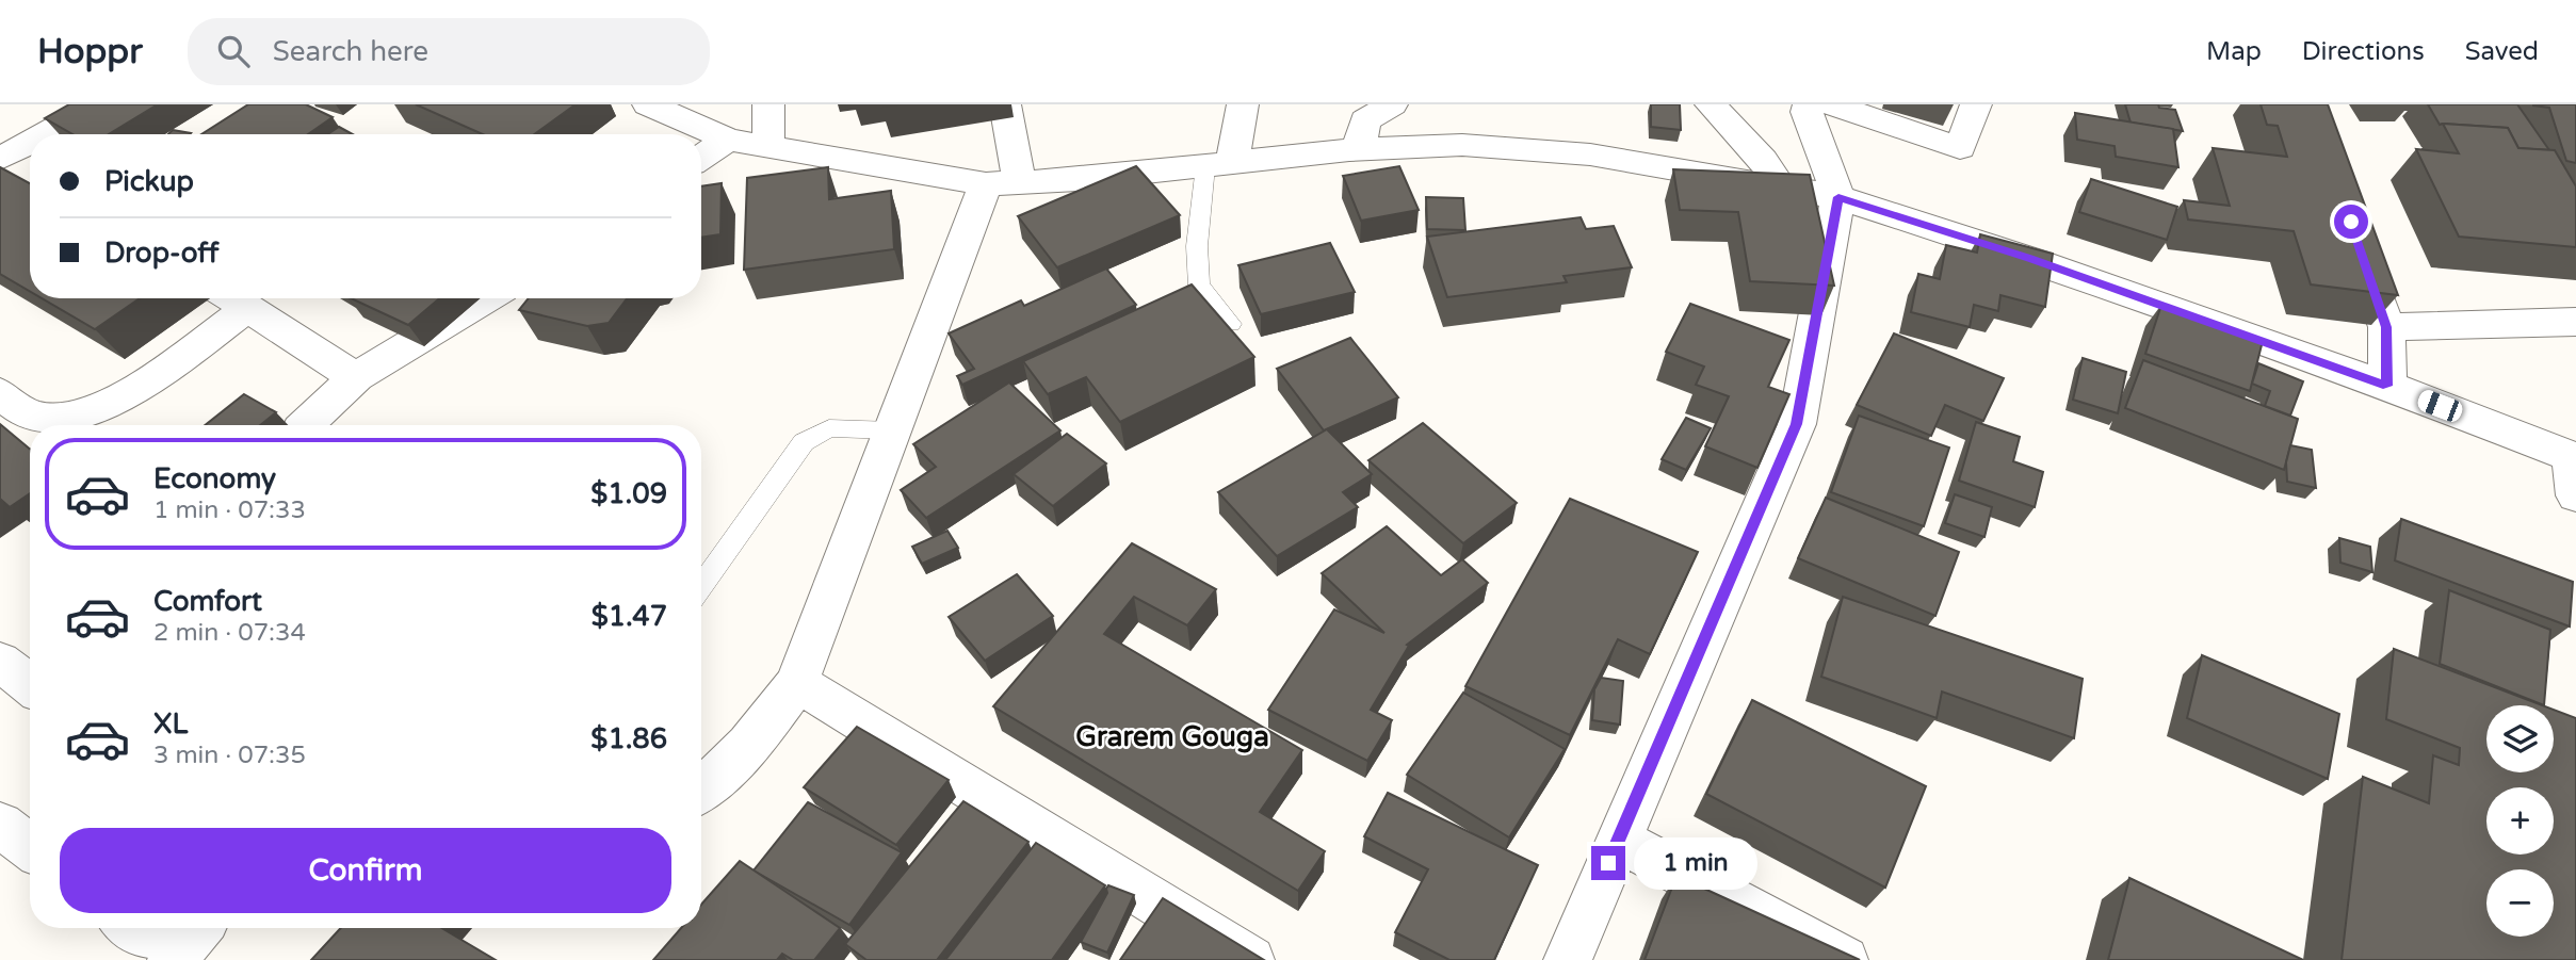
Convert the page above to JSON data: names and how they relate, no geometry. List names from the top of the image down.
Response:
{
  "districts": ["Grarem Gouga"],
  "page": {
    "header": "Hoppr",
    "search": "Search here",
    "nav": ["Map", "Directions", "Saved"],
    "banner": ["Pickup", "Drop-off"],
    "list": [
      {
        "name": "Economy",
        "note": "1 min · 07:33",
        "value": "$1.09"
      },
      {
        "name": "Comfort",
        "note": "2 min · 07:34",
        "value": "$1.47"
      },
      {
        "name": "XL",
        "note": "3 min · 07:35",
        "value": "$1.86"
      }
    ],
    "map_buttons": ["+", "−"],
    "buttons": "Confirm",
    "bubble": "1 min"
  }
}
